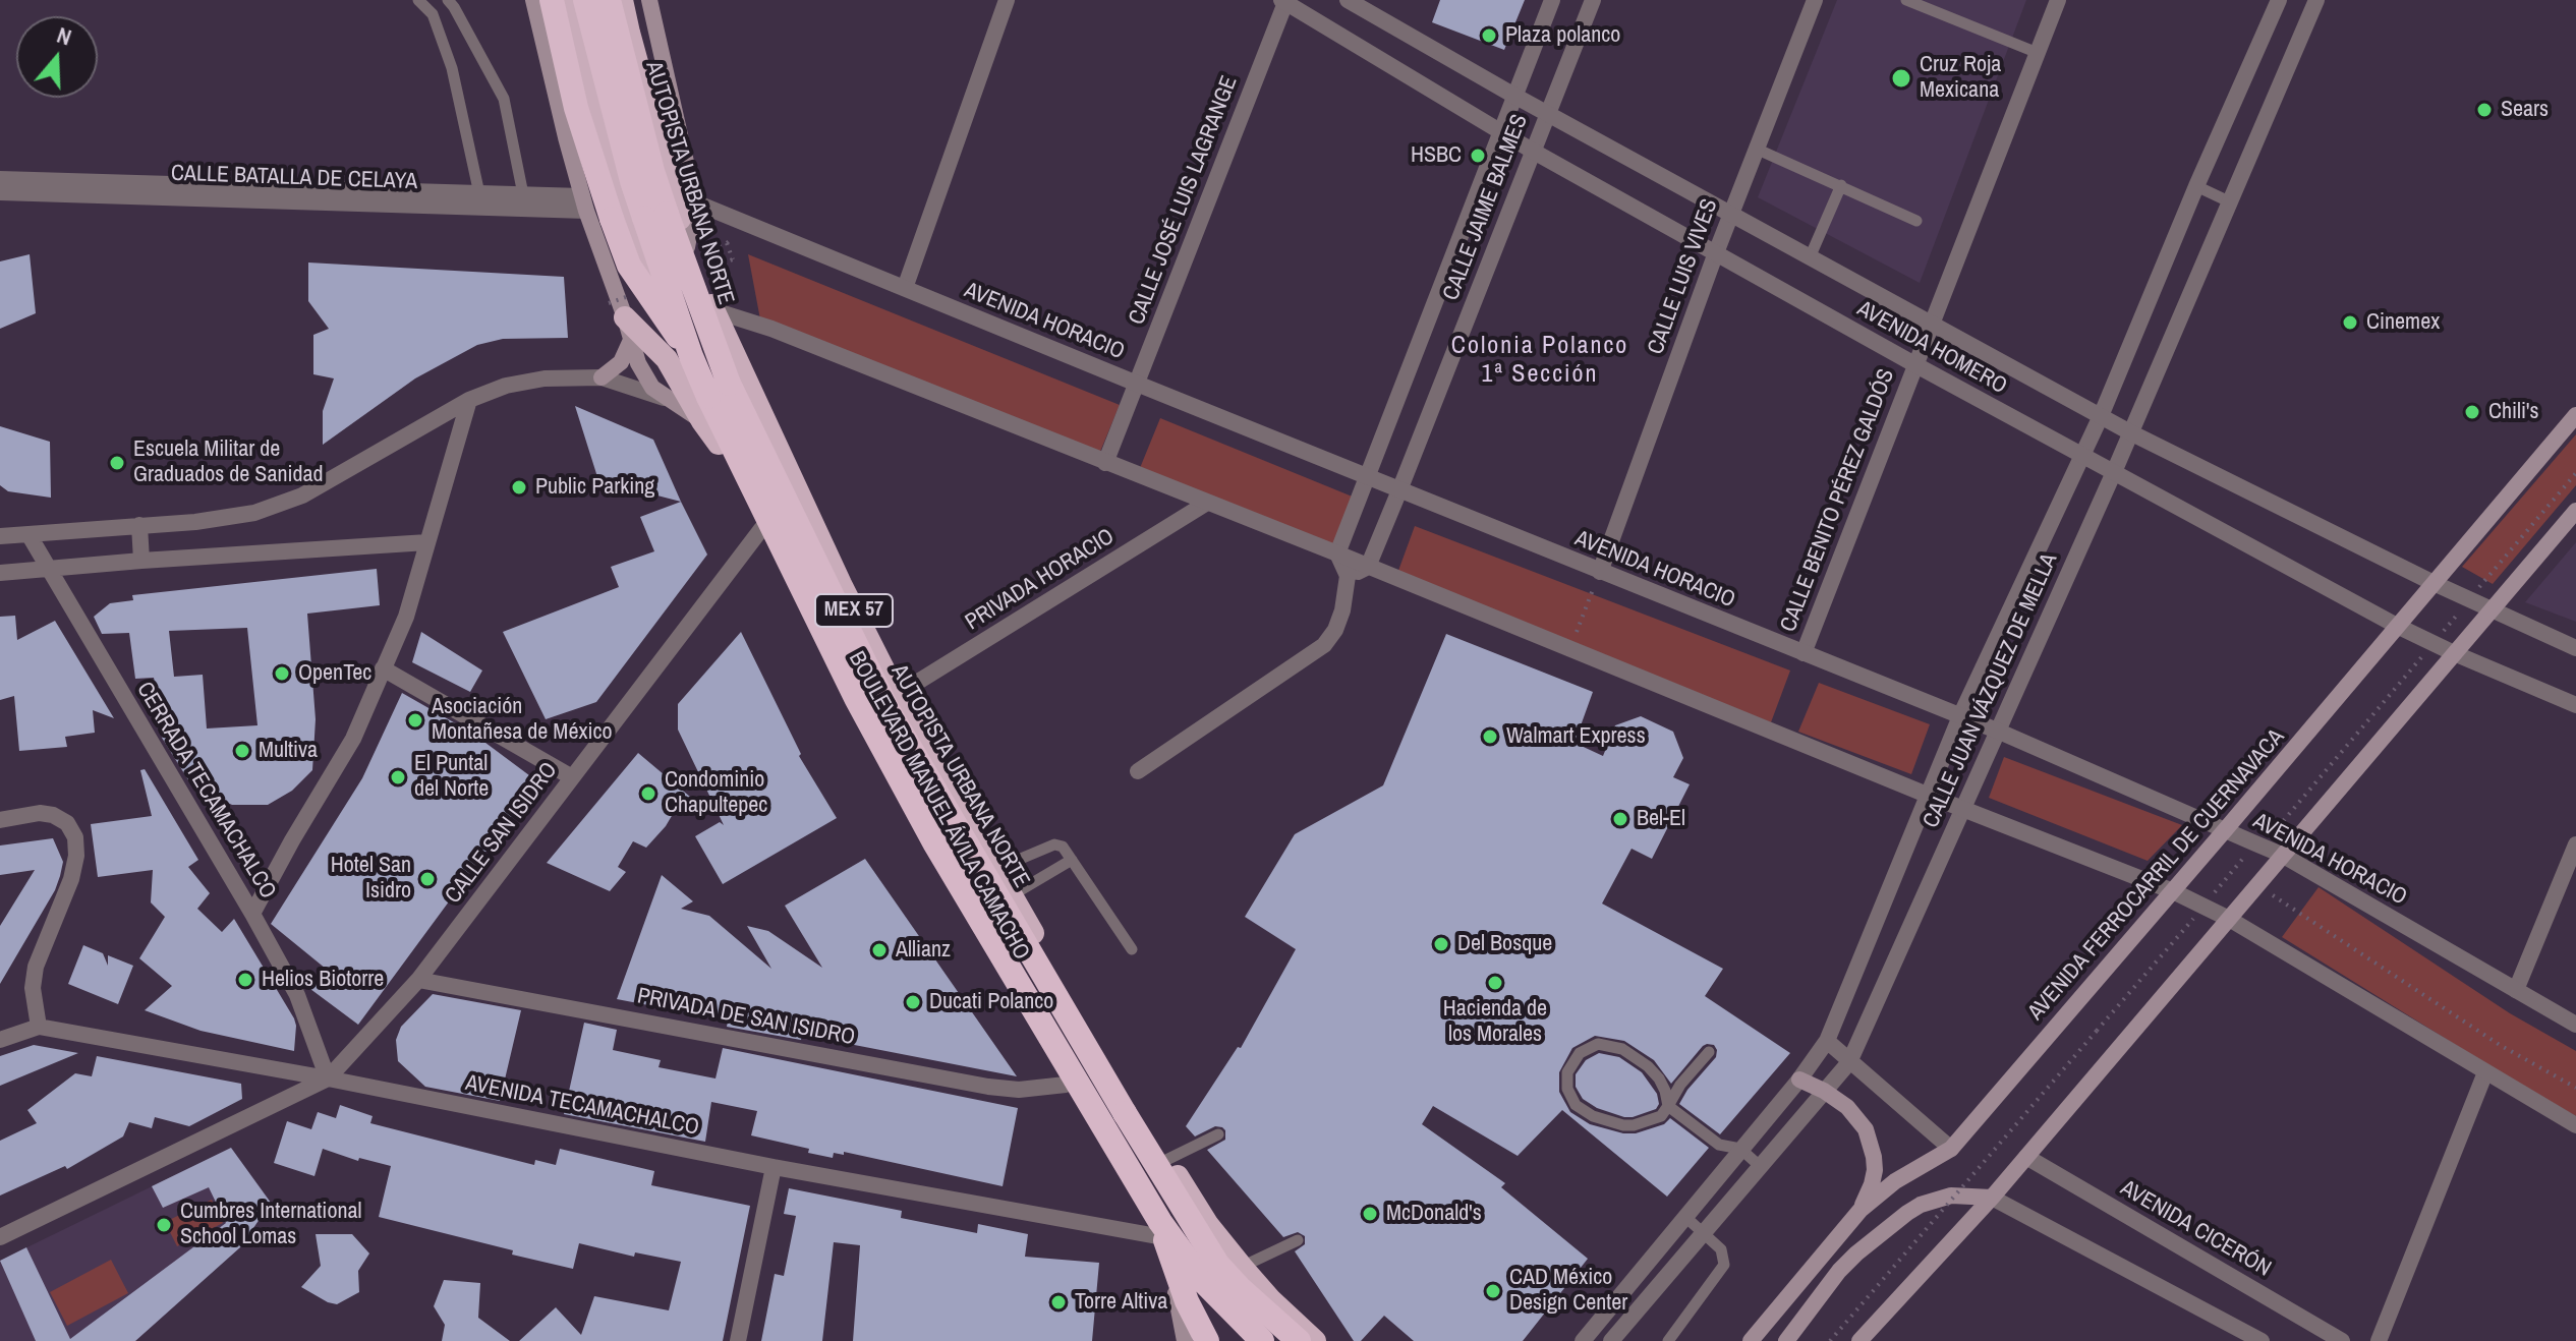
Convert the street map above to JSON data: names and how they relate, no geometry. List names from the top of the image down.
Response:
{
  "streets": {
    "highway": ["AUTOPISTA URBANA NORTE", "MEX 57", "BOULEVARD MANUEL ÁVILA CAMACHO"],
    "main road": ["AVENIDA FERROCARRIL DE CUERNAVACA"],
    "street": [
      "CALLE BATALLA DE CELAYA",
      "CALLE JOSÉ LUIS LAGRANGE",
      "CALLE JAIME BALMES",
      "CALLE LUIS VIVES",
      "AVENIDA HORACIO",
      "AVENIDA HOMERO",
      "CALLE BENITO PÉREZ GALDÓS",
      "PRIVADA HORACIO",
      "CALLE JUAN VÁZQUEZ DE MELLA",
      "CERRADA TECAMACHALCO",
      "CALLE SAN ISIDRO",
      "PRIVADA DE SAN ISIDRO",
      "AVENIDA TECAMACHALCO",
      "AVENIDA CICERÓN"
    ]
  },
  "crossings": [
    ["CALLE JOSÉ LUIS LAGRANGE", "AVENIDA HORACIO"],
    ["CALLE JOSÉ LUIS LAGRANGE", "AVENIDA HOMERO"],
    ["CALLE JAIME BALMES", "AVENIDA HORACIO"],
    ["CALLE JAIME BALMES", "AVENIDA HOMERO"],
    ["CALLE LUIS VIVES", "AVENIDA HORACIO"],
    ["CALLE LUIS VIVES", "AVENIDA HOMERO"],
    ["AVENIDA HORACIO", "CALLE BENITO PÉREZ GALDÓS"],
    ["AVENIDA HORACIO", "CALLE JUAN VÁZQUEZ DE MELLA"],
    ["AVENIDA HORACIO", "AVENIDA FERROCARRIL DE CUERNAVACA"],
    ["AVENIDA HOMERO", "CALLE BENITO PÉREZ GALDÓS"],
    ["AVENIDA HOMERO", "CALLE JUAN VÁZQUEZ DE MELLA"],
    ["AVENIDA HOMERO", "AVENIDA FERROCARRIL DE CUERNAVACA"],
    ["PRIVADA HORACIO", "BOULEVARD MANUEL ÁVILA CAMACHO"],
    ["CERRADA TECAMACHALCO", "CALLE SAN ISIDRO"],
    ["CERRADA TECAMACHALCO", "AVENIDA TECAMACHALCO"],
    ["BOULEVARD MANUEL ÁVILA CAMACHO", "CALLE SAN ISIDRO"],
    ["BOULEVARD MANUEL ÁVILA CAMACHO", "PRIVADA DE SAN ISIDRO"],
    ["BOULEVARD MANUEL ÁVILA CAMACHO", "AVENIDA TECAMACHALCO"],
    ["CALLE SAN ISIDRO", "PRIVADA DE SAN ISIDRO"],
    ["CALLE SAN ISIDRO", "AVENIDA TECAMACHALCO"]
  ],
  "districts": ["Colonia Polanco 1ª Sección"],
  "places": [
    "Plaza polanco",
    "Cruz Roja Mexicana",
    "Sears",
    "HSBC",
    "Cinemex",
    "Chili's",
    "Escuela Militar de Graduados de Sanidad",
    "Public Parking",
    "OpenTec",
    "Asociación Montañesa de México",
    "Walmart Express",
    "Multiva",
    "El Puntal del Norte",
    "Condominio Chapultepec",
    "Bel-El",
    "Hotel San Isidro",
    "Del Bosque",
    "Allianz",
    "Helios Biotorre",
    "Hacienda de los Morales",
    "Ducati Polanco",
    "McDonald's",
    "Cumbres International School Lomas",
    "CAD México Design Center",
    "Torre Altiva"
  ],
  "north": "top"
}
